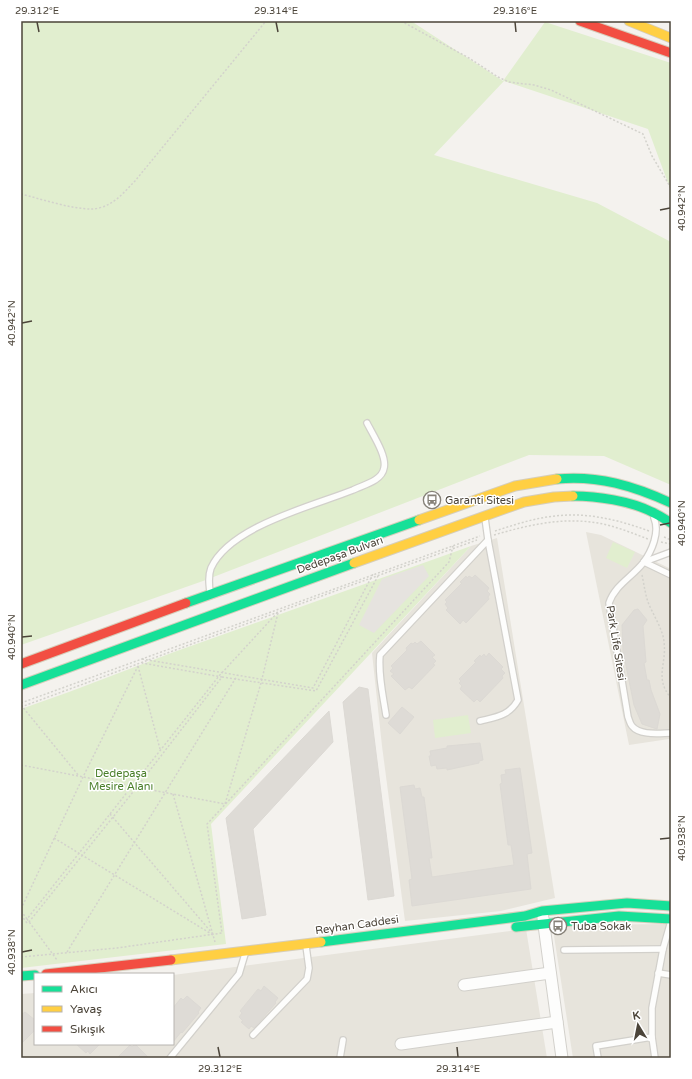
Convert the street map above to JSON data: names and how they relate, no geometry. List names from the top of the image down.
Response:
{
  "streets": {
    "main road": ["Dedepaşa Bulvarı", "Reyhan Caddesi"],
    "lane": ["Park Life Sitesi"]
  },
  "parks": ["Dedepaşa Mesire Alanı"],
  "places": {
    "bus stop": ["Garanti Sitesi", "Tuba Sokak"]
  },
  "legend": ["Akıcı", "Yavaş", "Sıkışık"],
  "north": "top",
  "coordinates": [
    "29.312°E",
    "29.314°E",
    "29.316°E",
    "40.942°N",
    "40.940°N",
    "40.938°N"
  ]
}
